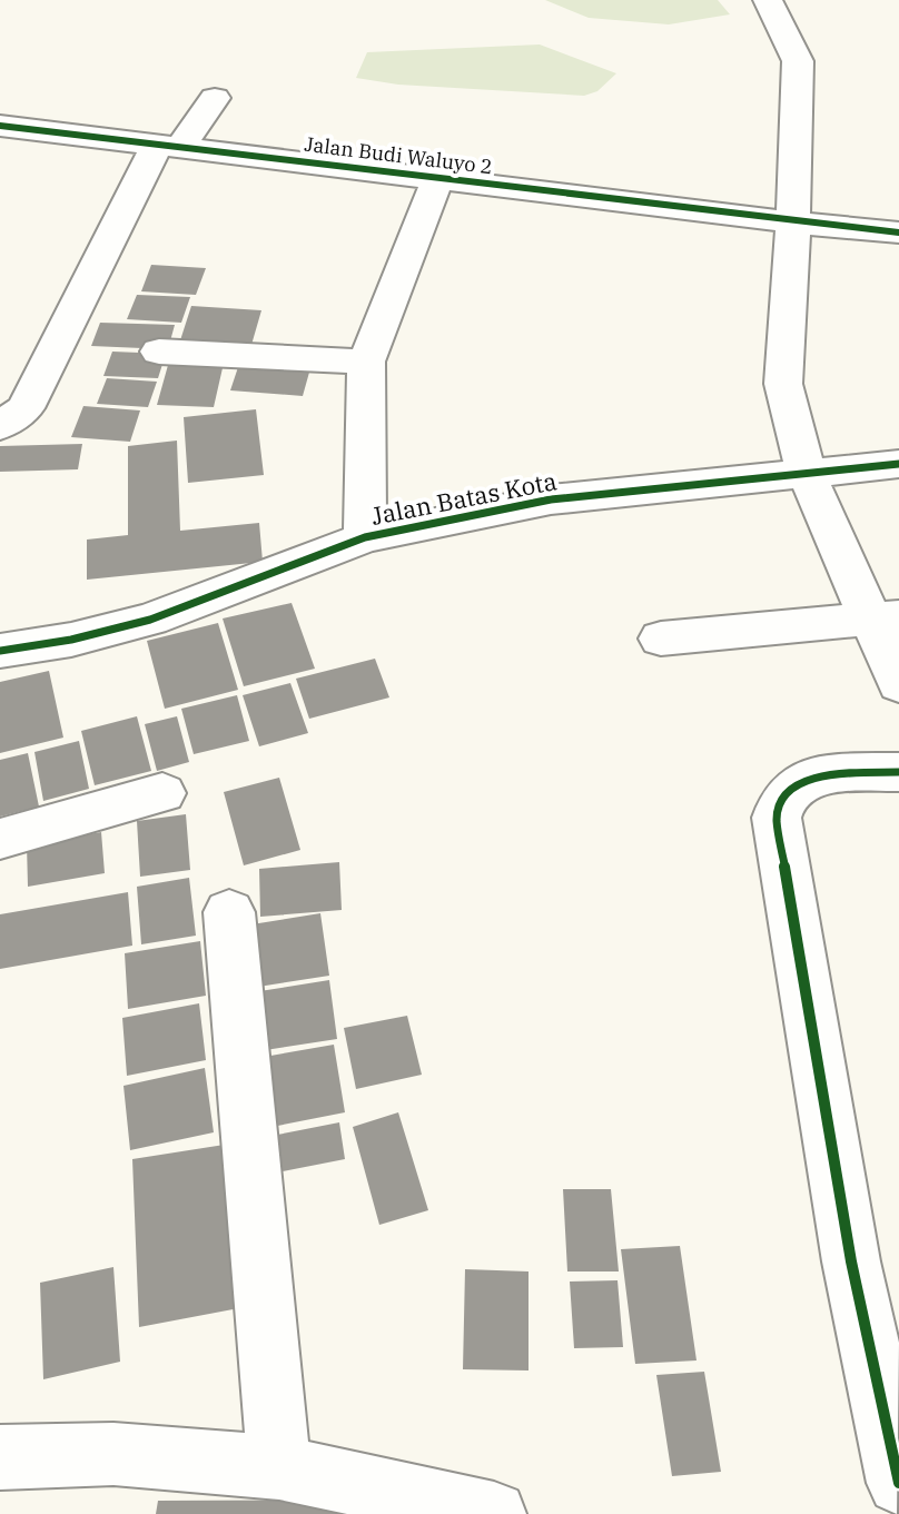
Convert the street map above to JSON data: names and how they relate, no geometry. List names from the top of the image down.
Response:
{
  "streets": {
    "street": ["Jalan Budi Waluyo 2", "Jalan Batas Kota"]
  }
}
